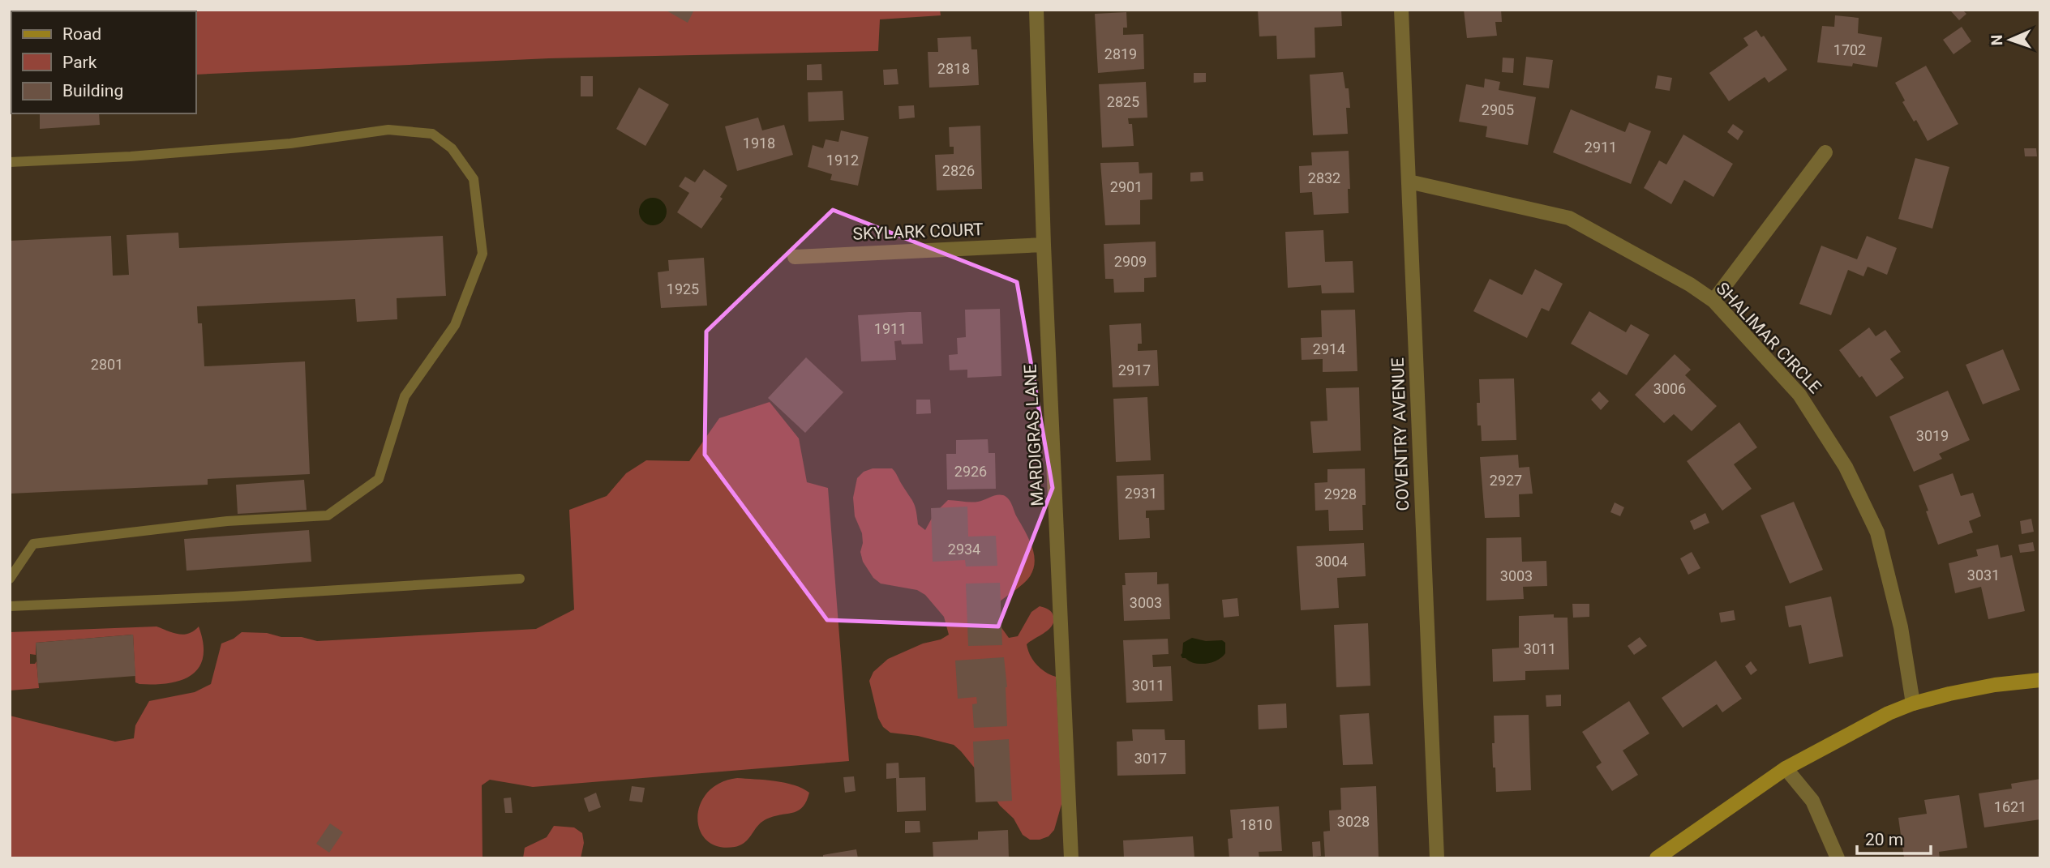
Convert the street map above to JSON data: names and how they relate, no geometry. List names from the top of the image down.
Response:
{
  "streets": {
    "street": [
      "SKYLARK COURT",
      "SHALIMAR CIRCLE",
      "COVENTRY AVENUE",
      "MARDIGRAS LANE"
    ]
  },
  "crossings": [
    ["SKYLARK COURT", "MARDIGRAS LANE"],
    ["SHALIMAR CIRCLE", "COVENTRY AVENUE"]
  ],
  "house_numbers": [
    "1702",
    "2819",
    "2818",
    "2825",
    "2905",
    "1918",
    "2911",
    "1912",
    "2826",
    "2832",
    "2901",
    "2909",
    "1925",
    "1911",
    "2914",
    "2801",
    "2917",
    "3006",
    "3019",
    "2926",
    "2927",
    "2931",
    "2928",
    "2934",
    "3004",
    "3031",
    "3003",
    "3003",
    "3011",
    "3011",
    "3017",
    "1621",
    "3028",
    "1810"
  ],
  "legend": ["Road", "Park", "Building"],
  "scale_bar": "20 m",
  "north": "left"
}
